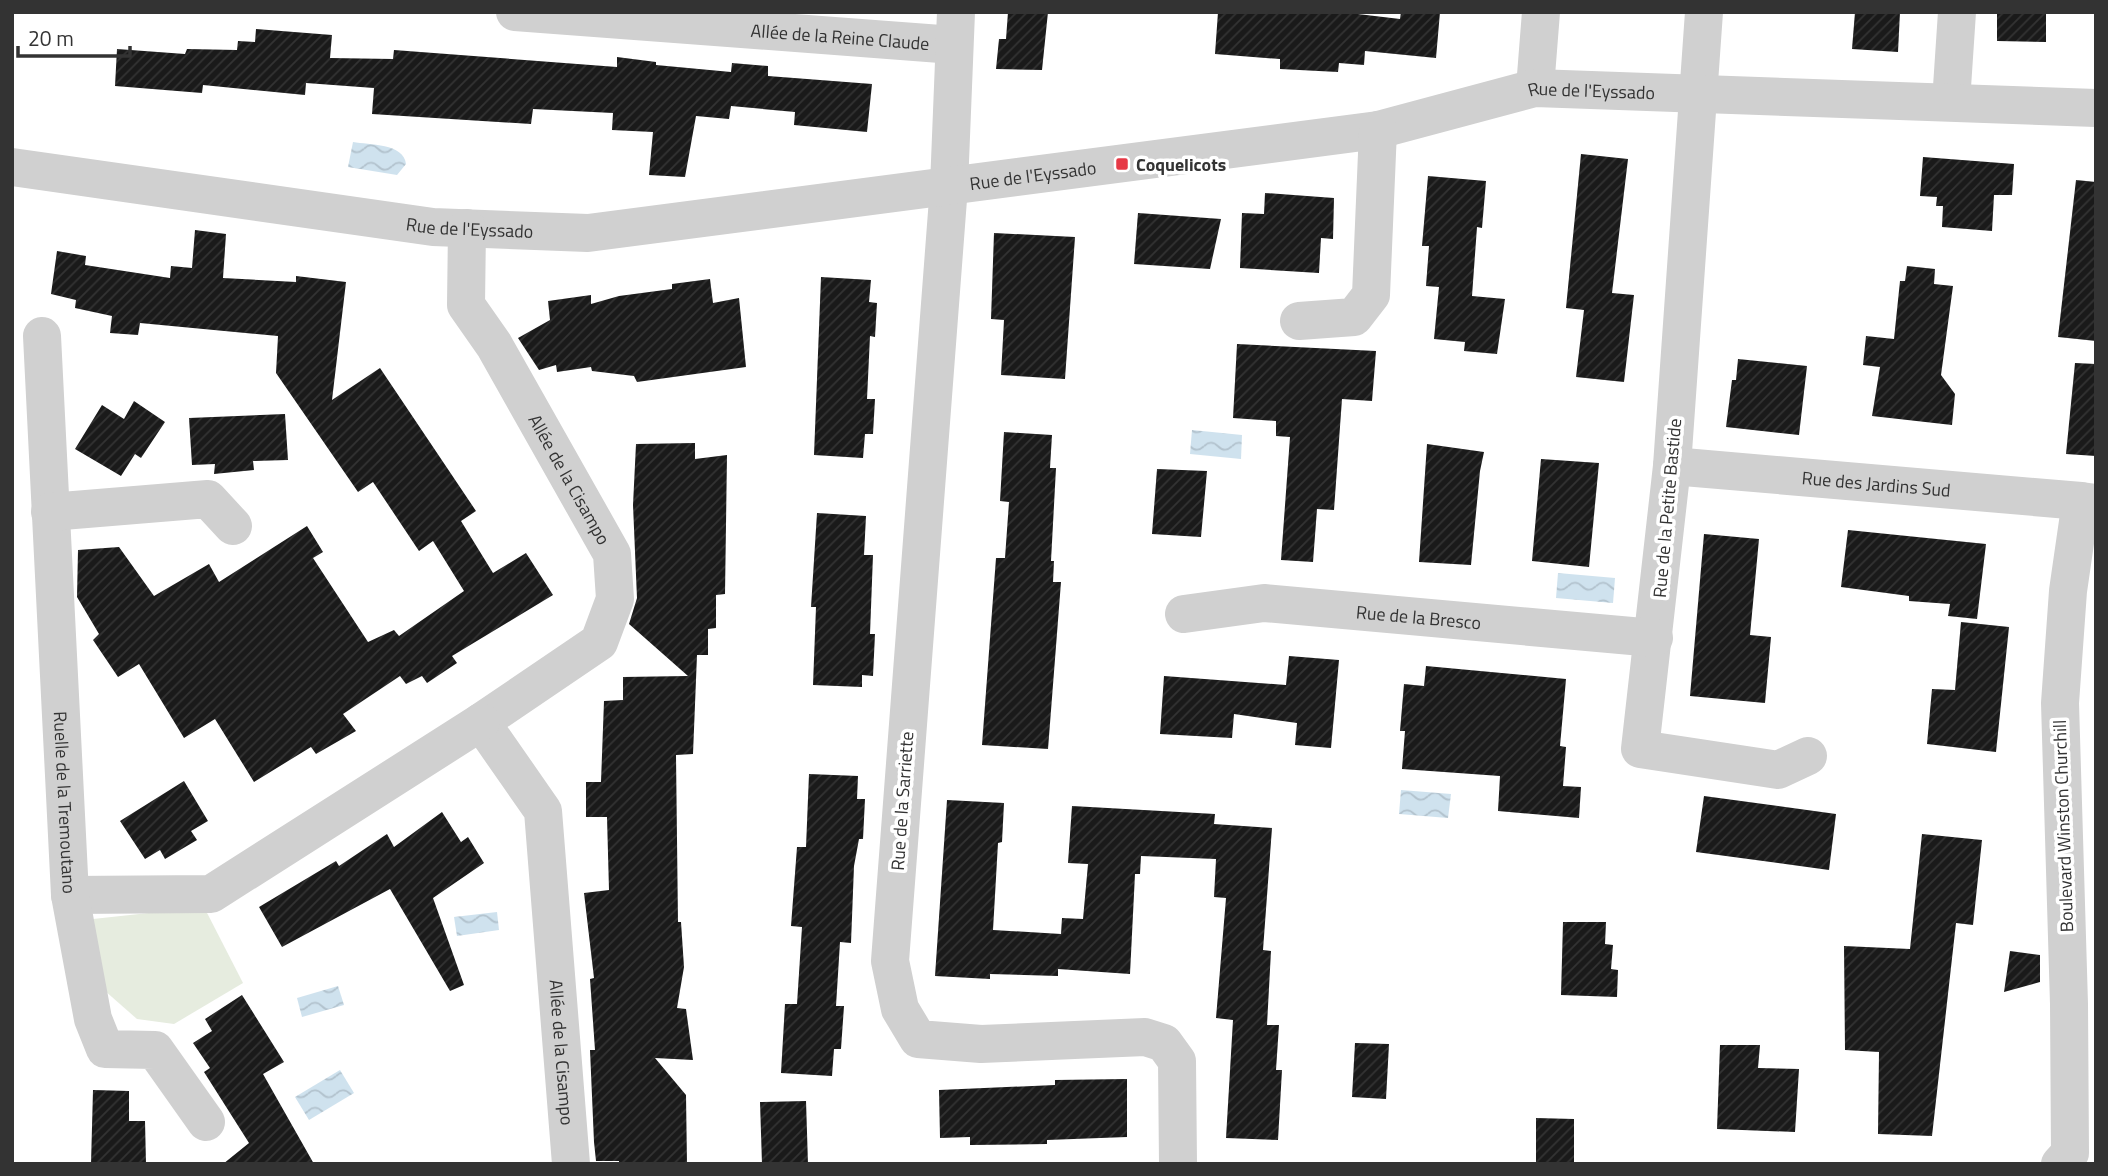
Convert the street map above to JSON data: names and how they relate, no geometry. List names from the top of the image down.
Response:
{
  "streets": {
    "street": [
      "Allée de la Reine Claude",
      "Rue de l'Eyssado",
      "Allée de la Cisampo",
      "Rue des Jardins Sud",
      "Rue de la Petite Bastide",
      "Rue de la Bresco",
      "Ruelle de la Tremoutano",
      "Rue de la Sarriette",
      "Boulevard Winston Churchill"
    ]
  },
  "crossings": [
    ["Rue de l'Eyssado", "Allée de la Cisampo"],
    ["Rue de l'Eyssado", "Rue de la Petite Bastide"],
    ["Rue de l'Eyssado", "Rue de la Sarriette"],
    ["Allée de la Cisampo", "Ruelle de la Tremoutano"],
    ["Rue des Jardins Sud", "Rue de la Petite Bastide"],
    ["Rue des Jardins Sud", "Boulevard Winston Churchill"],
    ["Rue de la Petite Bastide", "Rue de la Bresco"]
  ],
  "places": {
    "transit": ["Coquelicots"]
  },
  "scale_bar": "20 m"
}
